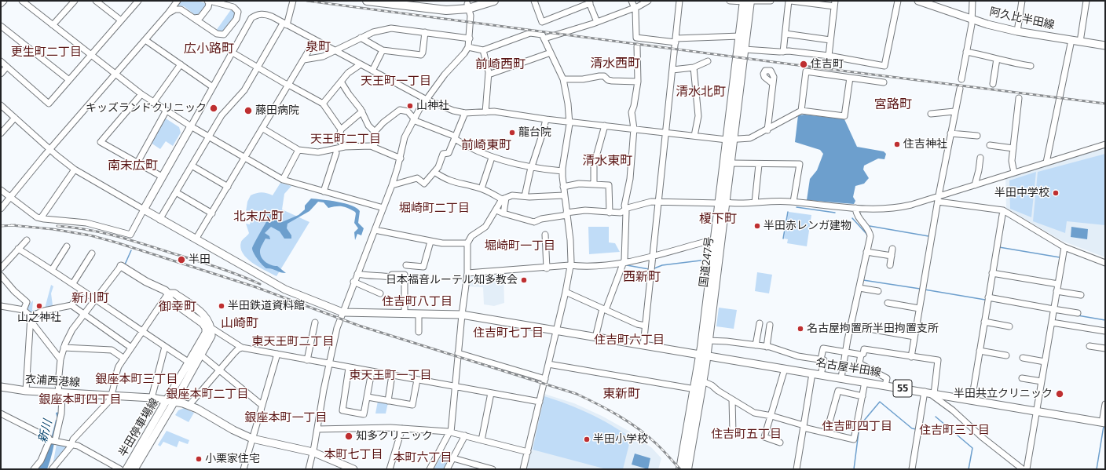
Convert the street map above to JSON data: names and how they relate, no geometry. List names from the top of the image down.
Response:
{
  "streets": {
    "highway": ["国道247号"],
    "main road": [
      "阿久比半田線",
      "名古屋半田線",
      "衣浦西港線",
      "55",
      "半田停車場線"
    ]
  },
  "crossings": [
    ["国道247号", "名古屋半田線"],
    ["衣浦西港線", "半田停車場線"]
  ],
  "districts": [
    "泉町",
    "広小路町",
    "更生町二丁目",
    "清水西町",
    "前崎西町",
    "天王町一丁目",
    "清水北町",
    "宮路町",
    "天王町二丁目",
    "前崎東町",
    "清水東町",
    "南末広町",
    "堀崎町二丁目",
    "北末広町",
    "榎下町",
    "堀崎町一丁目",
    "西新町",
    "新川町",
    "住吉町八丁目",
    "御幸町",
    "山崎町",
    "住吉町七丁目",
    "住吉町六丁目",
    "東天王町二丁目",
    "東天王町一丁目",
    "銀座本町三丁目",
    "銀座本町二丁目",
    "東新町",
    "銀座本町四丁目",
    "銀座本町一丁目",
    "住吉町四丁目",
    "住吉町三丁目",
    "住吉町五丁目",
    "本町七丁目",
    "本町六丁目"
  ],
  "water": ["新川"],
  "places": [
    "住吉町",
    "山神社",
    "キッズランドクリニック",
    "藤田病院",
    "龍台院",
    "住吉神社",
    "半田中学校",
    "半田赤レンガ建物",
    "半田",
    "日本福音ルーテル知多教会",
    "山之神社",
    "半田鉄道資料館",
    "名古屋拘置所半田拘置支所",
    "半田共立クリニック",
    "知多クリニック",
    "半田小学校",
    "小栗家住宅"
  ]
}
